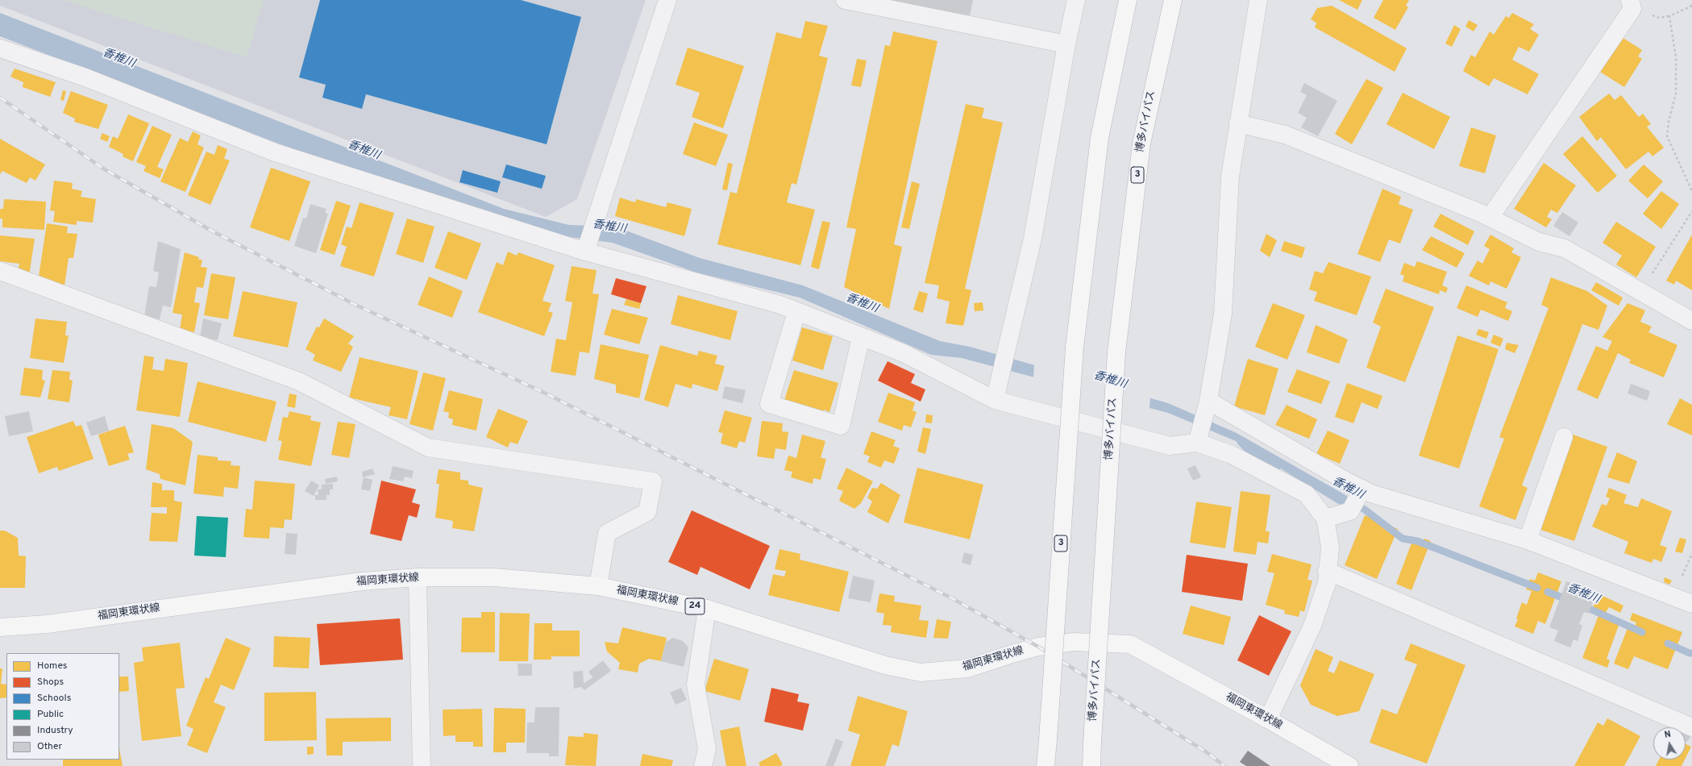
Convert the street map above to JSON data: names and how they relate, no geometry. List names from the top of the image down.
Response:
{
  "streets": {
    "main road": [
      "博多バイパス",
      "3",
      "福岡東環状線",
      "24"
    ]
  },
  "water": ["香椎川"],
  "legend": [
    "Homes",
    "Shops",
    "Schools",
    "Public",
    "Industry",
    "Other"
  ],
  "north": "top"
}
